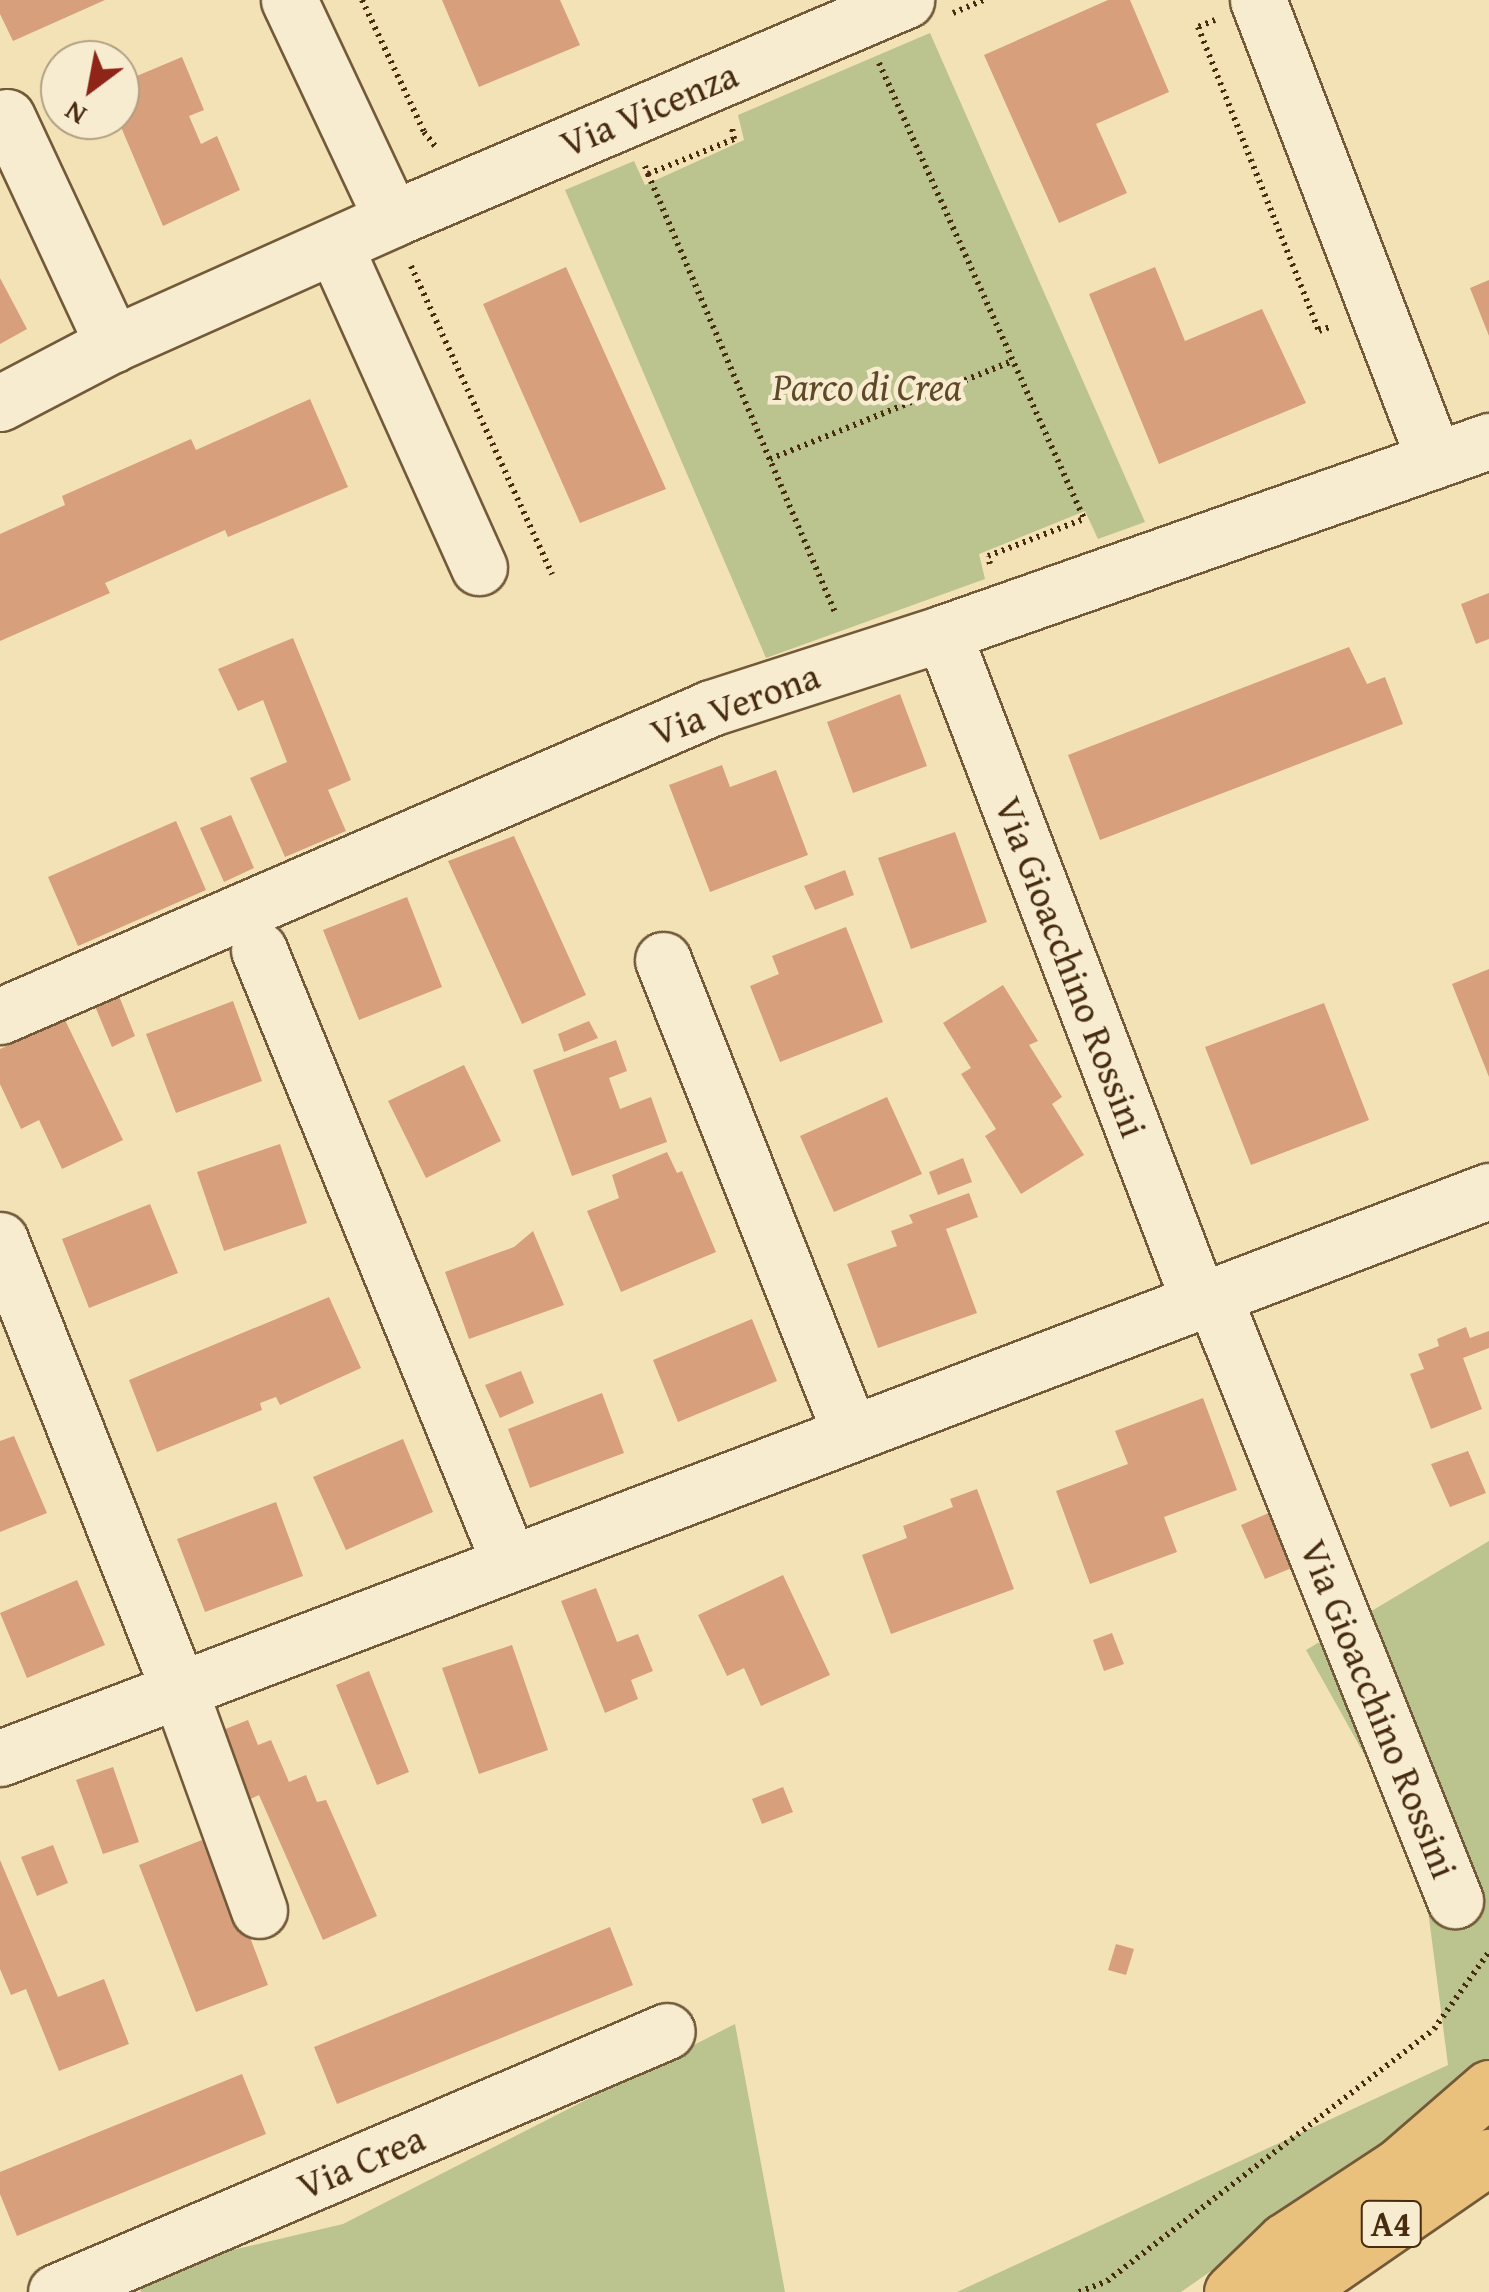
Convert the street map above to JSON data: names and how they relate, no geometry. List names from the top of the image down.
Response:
{
  "streets": {
    "highway": ["A4"],
    "street": [
      "Via Vicenza",
      "Via Verona",
      "Via Gioacchino Rossini",
      "Via Crea"
    ]
  },
  "crossings": [
    ["Via Verona", "Via Gioacchino Rossini"]
  ],
  "parks": ["Parco di Crea"],
  "north": "bottom left"
}
